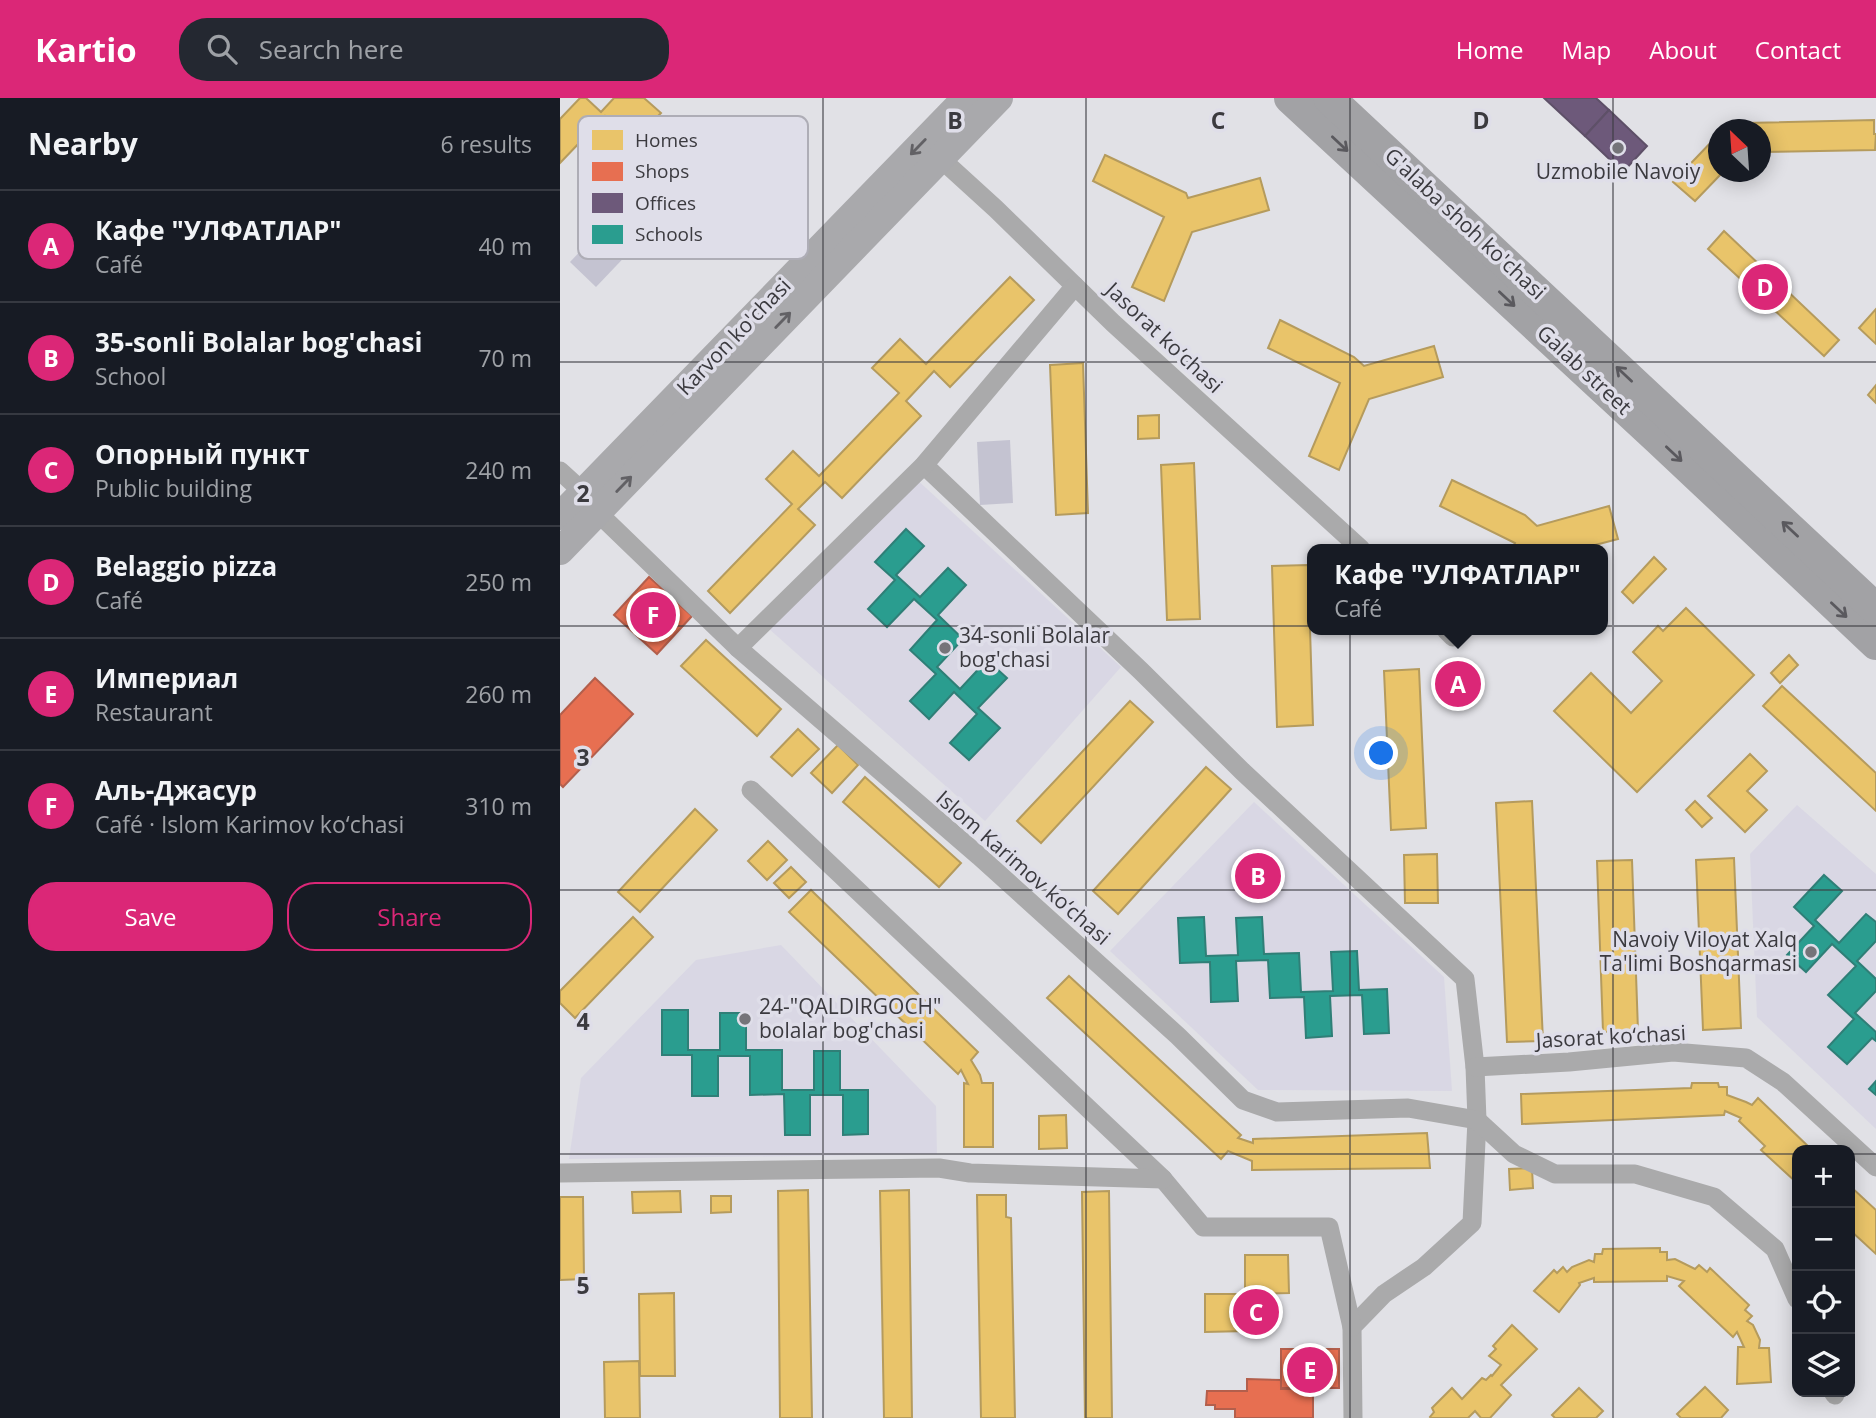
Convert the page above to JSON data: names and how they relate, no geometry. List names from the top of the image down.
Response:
{
  "streets": {
    "main road": ["G'alaba shoh ko'chasi", "Karvon ko'chasi", "Galab street"],
    "street": ["Jasorat ko‘chasi", "Islom Karimov ko‘chasi"]
  },
  "crossings": [
    ["Karvon ko'chasi", "Islom Karimov ko‘chasi"]
  ],
  "one_way": ["G'alaba shoh ko'chasi", "Galab street"],
  "places": [
    "Uzmobile Navoiy",
    "34-sonli Bolalar bog'chasi",
    "Navoiy Viloyat Xalq Ta'limi Boshqarmasi",
    "24-\"QALDIRGOCH\" bolalar bog'chasi"
  ],
  "legend": [
    "Homes",
    "Shops",
    "Offices",
    "Schools"
  ],
  "north": "top left",
  "page": {
    "header": "Kartio",
    "search": "Search here",
    "nav": [
      "Home",
      "Map",
      "About",
      "Contact"
    ],
    "heading": ["Nearby", "6 results"],
    "list": [
      {
        "mark": "A",
        "name": "Кафе \"УЛФАТЛАР\"",
        "note": "Café",
        "value": "40 m"
      },
      {
        "mark": "B",
        "name": "35-sonli Bolalar bog'chasi",
        "note": "School",
        "value": "70 m"
      },
      {
        "mark": "C",
        "name": "Опорный пункт",
        "note": "Public building",
        "value": "240 m"
      },
      {
        "mark": "D",
        "name": "Belaggio pizza",
        "note": "Café",
        "value": "250 m"
      },
      {
        "mark": "E",
        "name": "Империал",
        "note": "Restaurant",
        "value": "260 m"
      },
      {
        "mark": "F",
        "name": "Аль-Джасур",
        "note": "Café · Islom Karimov ko‘chasi",
        "value": "310 m"
      }
    ],
    "pins": [
      "D",
      "F",
      "A",
      "B",
      "C",
      "E"
    ],
    "popup": ["Кафе \"УЛФАТЛАР\"", "Café"],
    "buttons": ["Save", "Share"],
    "map_buttons": ["+", "−"]
  },
  "grid": {
    "columns": ["B", "C", "D"],
    "rows": [
      "2",
      "3",
      "4",
      "5"
    ]
  }
}
